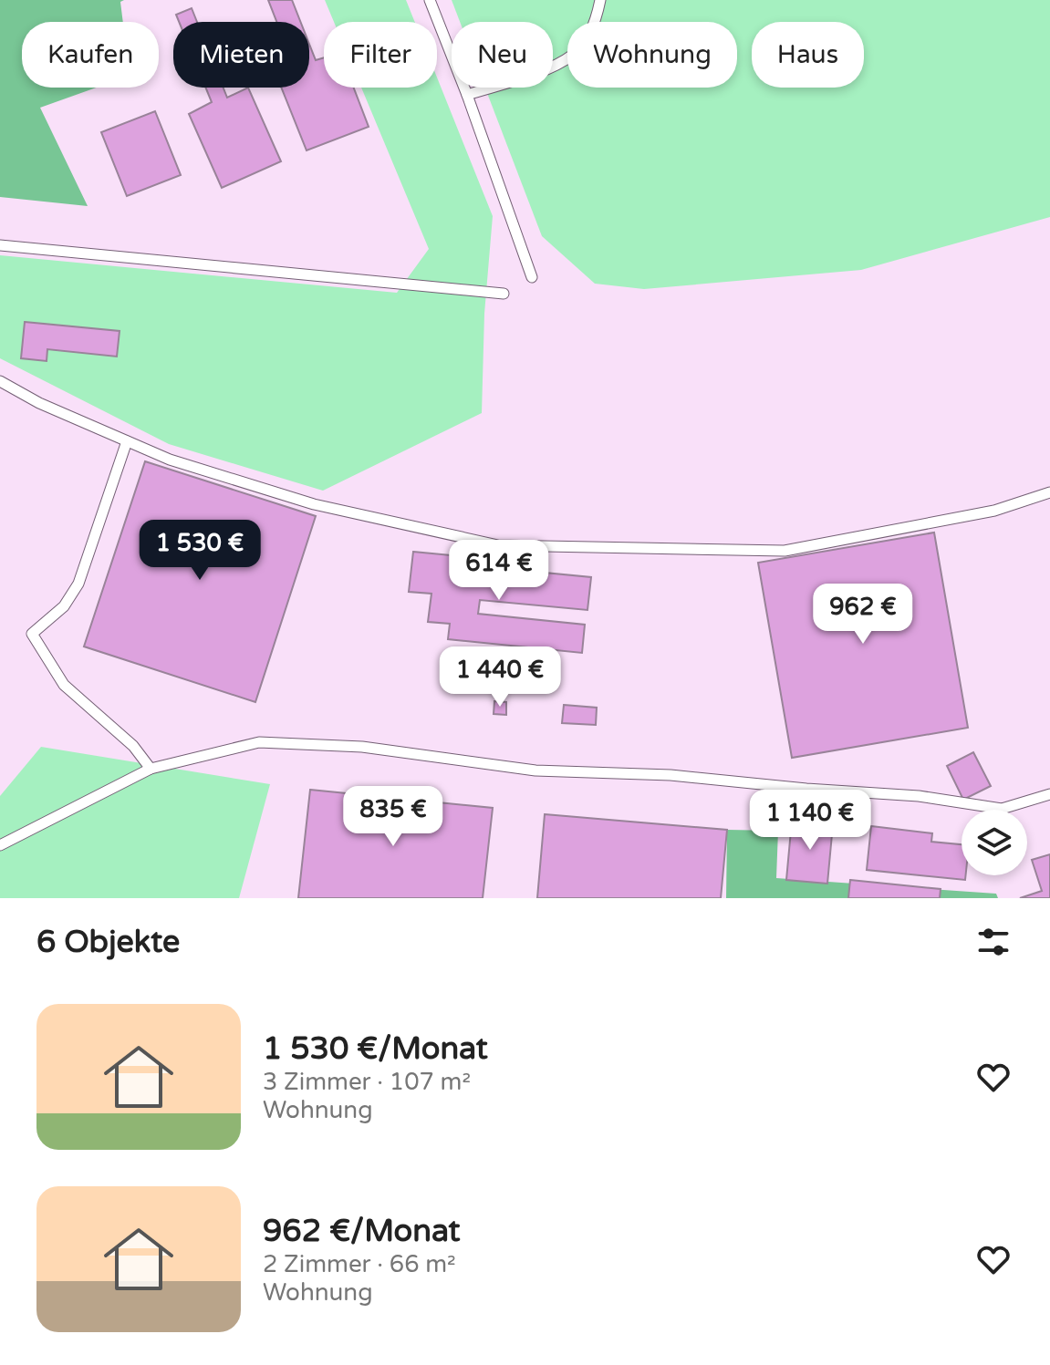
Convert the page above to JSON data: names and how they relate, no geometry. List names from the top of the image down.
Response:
{
  "page": {
    "chip": [
      "Kaufen",
      "Mieten",
      "Filter",
      "Neu",
      "Wohnung",
      "Haus"
    ],
    "price": [
      "1 530 €",
      "614 €",
      "962 €",
      "1 440 €",
      "835 €",
      "1 140 €"
    ],
    "heading": "6 Objekte",
    "list": [
      {
        "name": "1 530 €/Monat",
        "note": "3 Zimmer · 107 m² · Wohnung"
      },
      {
        "name": "962 €/Monat",
        "note": "2 Zimmer · 66 m² · Wohnung"
      }
    ]
  }
}
